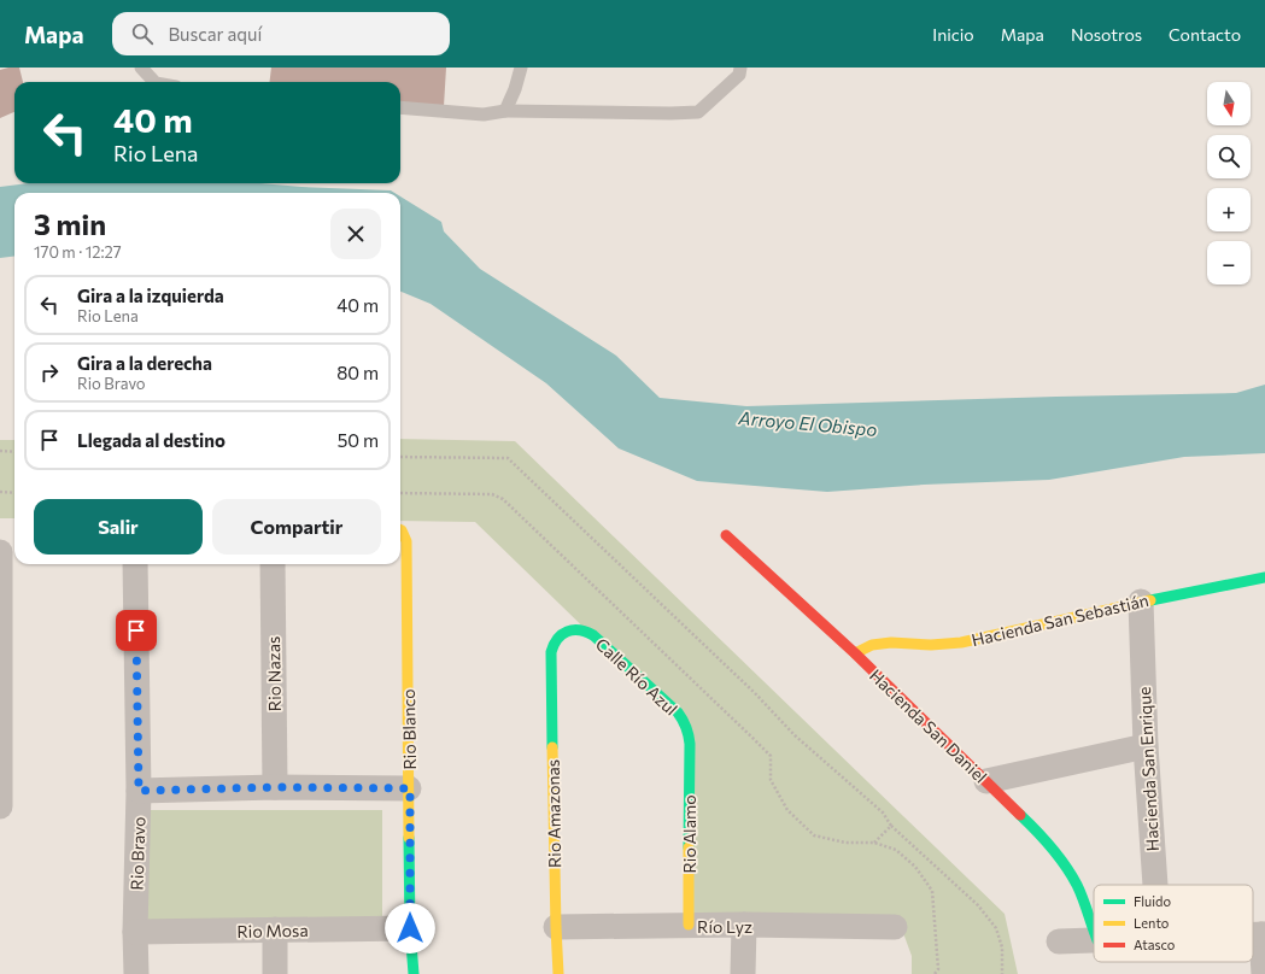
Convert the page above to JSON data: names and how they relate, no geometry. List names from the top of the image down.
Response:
{
  "streets": {
    "street": [
      "Hacienda San Sebastián",
      "Rio Nazas",
      "Calle Río Azul",
      "Hacienda San Daniel",
      "Rio Blanco",
      "Hacienda San Enrique",
      "Rio Amazonas",
      "Rio Alamo",
      "Rio Bravo",
      "Río Lyz",
      "Rio Mosa"
    ]
  },
  "crossings": [
    ["Hacienda San Sebastián", "Hacienda San Daniel"],
    ["Hacienda San Sebastián", "Hacienda San Enrique"],
    ["Calle Río Azul", "Rio Amazonas"],
    ["Calle Río Azul", "Rio Alamo"],
    ["Rio Blanco", "Rio Mosa"],
    ["Rio Amazonas", "Río Lyz"],
    ["Rio Alamo", "Río Lyz"],
    ["Rio Bravo", "Rio Mosa"]
  ],
  "water": ["Arroyo El Obispo"],
  "legend": ["Fluido", "Lento", "Atasco"],
  "north": "bottom",
  "page": {
    "header": "Mapa",
    "search": "Buscar aquí",
    "nav": [
      "Inicio",
      "Mapa",
      "Nosotros",
      "Contacto"
    ],
    "map_buttons": ["+", "−"],
    "turn": ["40 m", "Rio Lena"],
    "heading": ["3 min", "170 m · 12:27"],
    "list": [
      {
        "name": "Gira a la izquierda",
        "note": "Rio Lena",
        "value": "40 m"
      },
      {
        "name": "Gira a la derecha",
        "note": "Rio Bravo",
        "value": "80 m"
      },
      {
        "name": "Llegada al destino",
        "value": "50 m"
      }
    ],
    "buttons": ["Salir", "Compartir"]
  }
}
